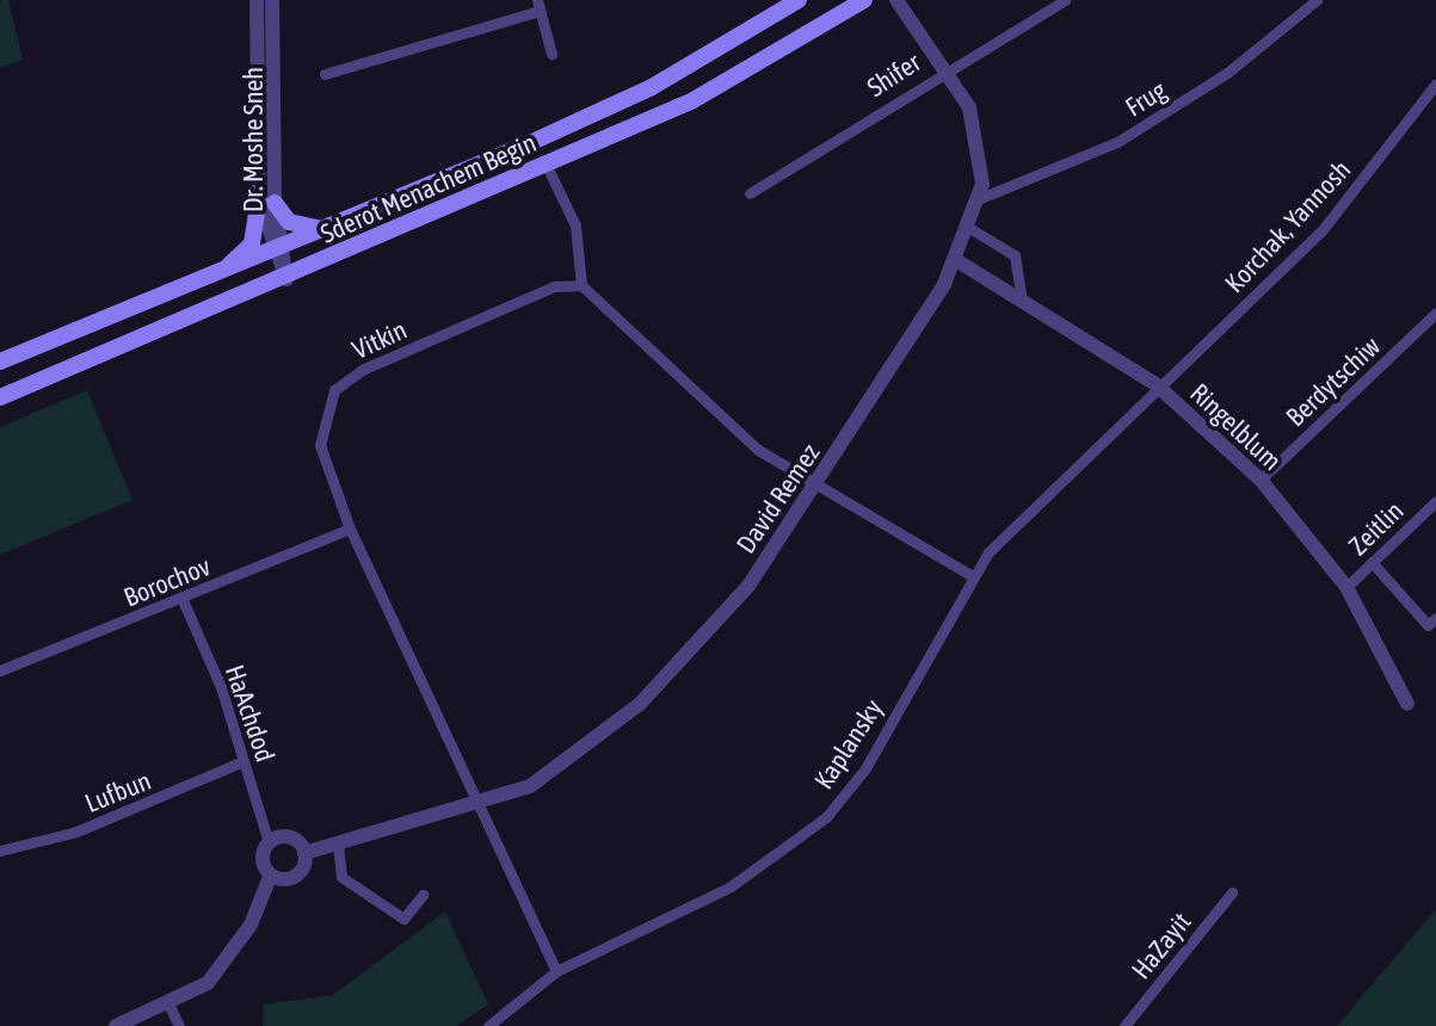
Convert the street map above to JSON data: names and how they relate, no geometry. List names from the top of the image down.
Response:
{
  "streets": {
    "main road": ["Sderot Menachem Begin"],
    "street": [
      "Shifer",
      "Frug",
      "Dr. Moshe Sneh",
      "Korchak, Yannosh",
      "Vitkin",
      "Berdytschiw",
      "Ringelblum",
      "David Remez",
      "Zeitlin",
      "Borochov",
      "HaAchdod",
      "Kaplansky",
      "Lufbun",
      "HaZayit"
    ]
  },
  "crossings": [
    ["Shifer", "David Remez"],
    ["Frug", "David Remez"],
    ["Dr. Moshe Sneh", "Sderot Menachem Begin"],
    ["Korchak, Yannosh", "Ringelblum"],
    ["Korchak, Yannosh", "Kaplansky"],
    ["Vitkin", "David Remez"],
    ["Vitkin", "Borochov"],
    ["Vitkin", "Kaplansky"],
    ["Berdytschiw", "Ringelblum"],
    ["Ringelblum", "David Remez"],
    ["Ringelblum", "Zeitlin"],
    ["Ringelblum", "Kaplansky"],
    ["David Remez", "HaAchdod"],
    ["Borochov", "HaAchdod"],
    ["HaAchdod", "Lufbun"]
  ]
}
